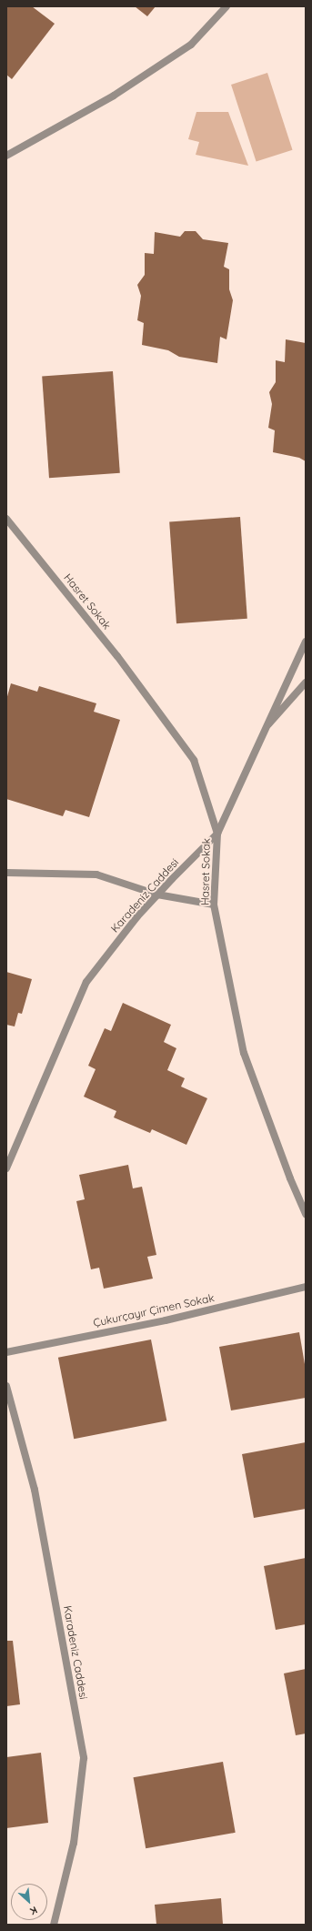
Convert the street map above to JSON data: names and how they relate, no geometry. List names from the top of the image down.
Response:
{
  "streets": {
    "street": ["Hasret Sokak", "Karadeniz Caddesi", "Çukurçayır Çimen Sokak"]
  },
  "crossings": [
    ["Hasret Sokak", "Karadeniz Caddesi"]
  ],
  "north": "bottom right"
}
